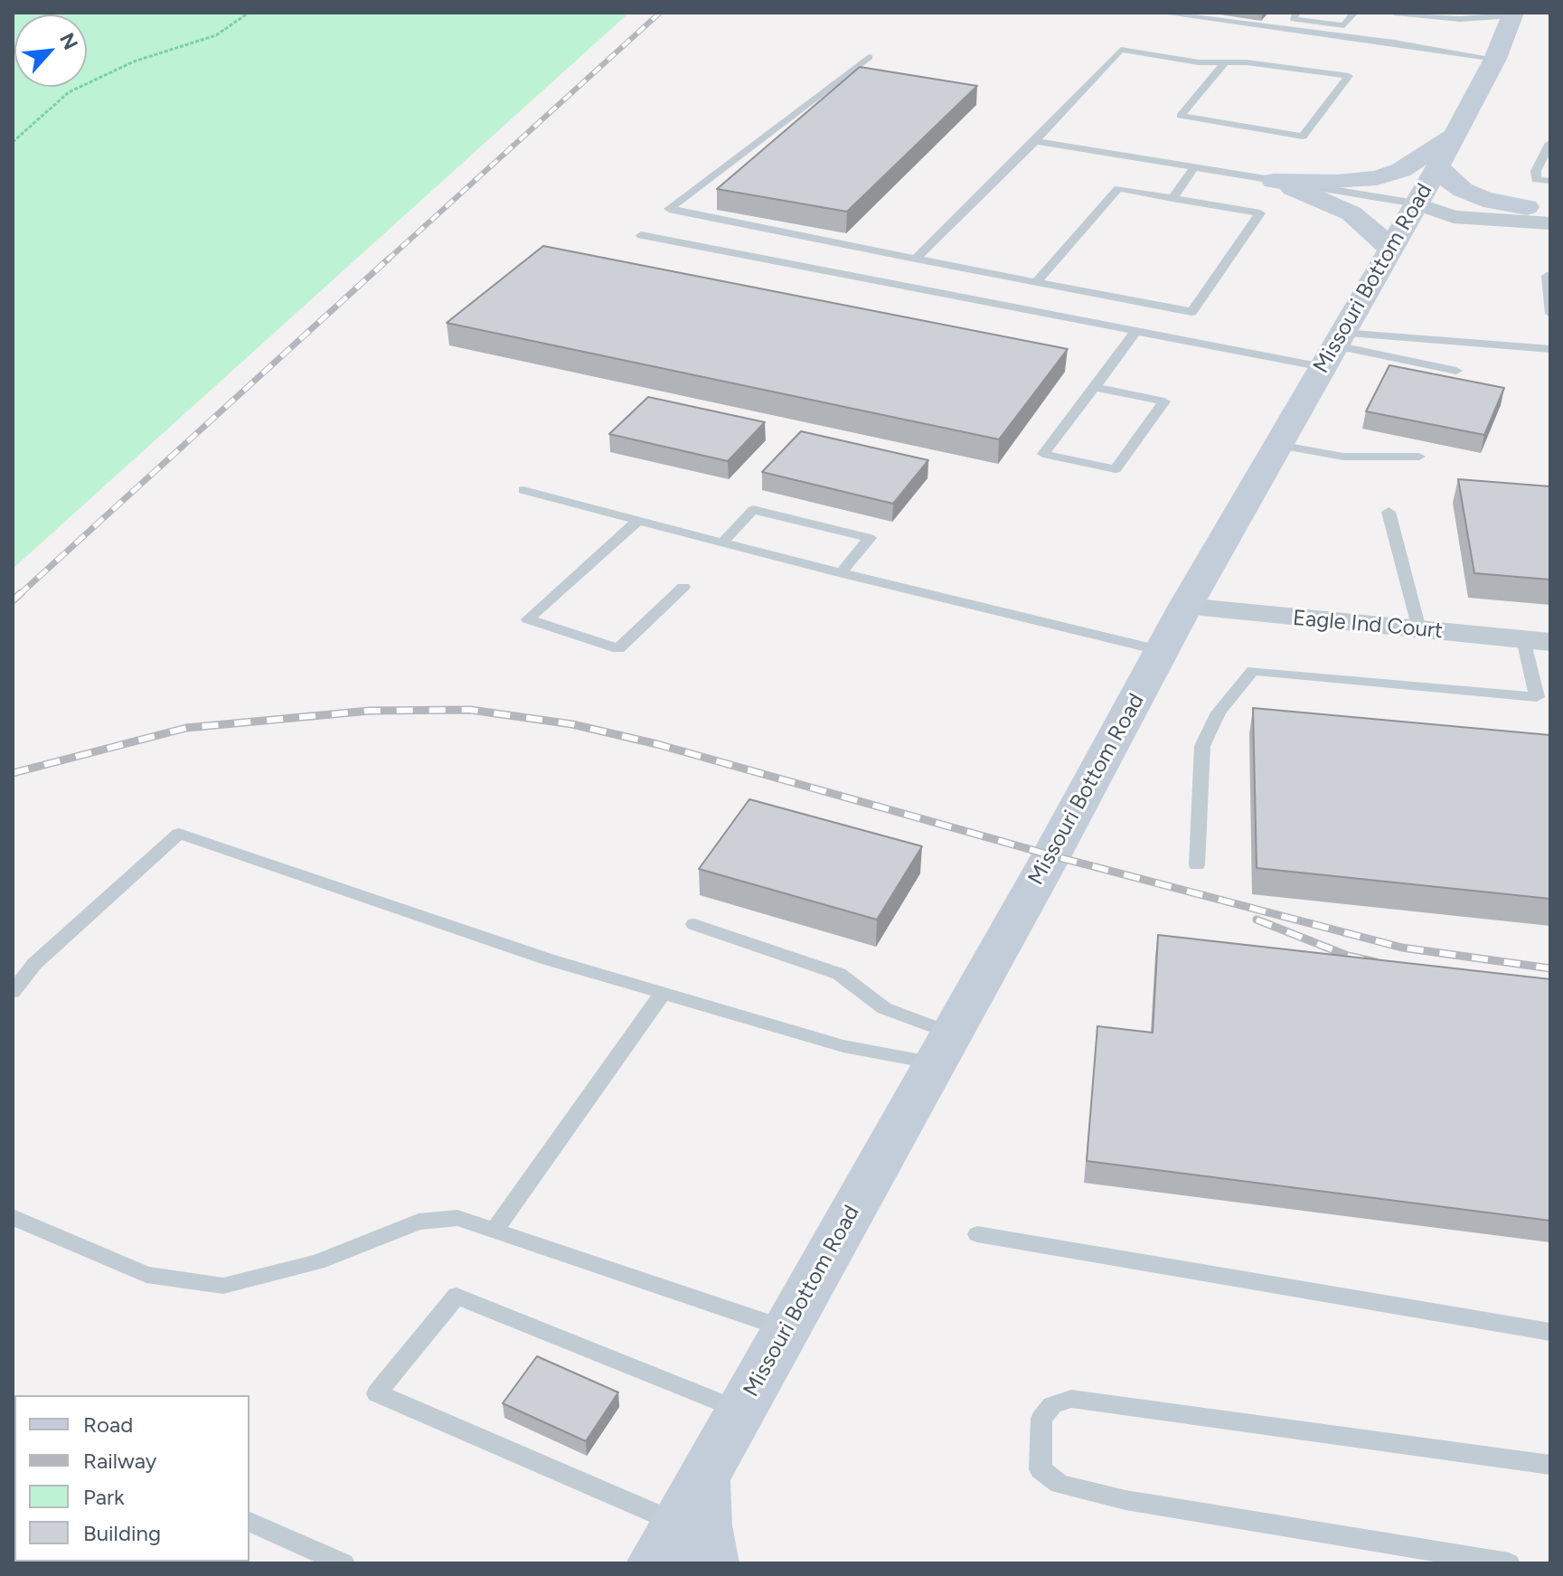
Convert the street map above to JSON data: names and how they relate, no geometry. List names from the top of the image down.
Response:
{
  "streets": {
    "street": ["Missouri Bottom Road", "Eagle Ind Court"]
  },
  "crossings": [
    ["Missouri Bottom Road", "Eagle Ind Court"]
  ],
  "legend": [
    "Road",
    "Railway",
    "Park",
    "Building"
  ],
  "north": "top right"
}
